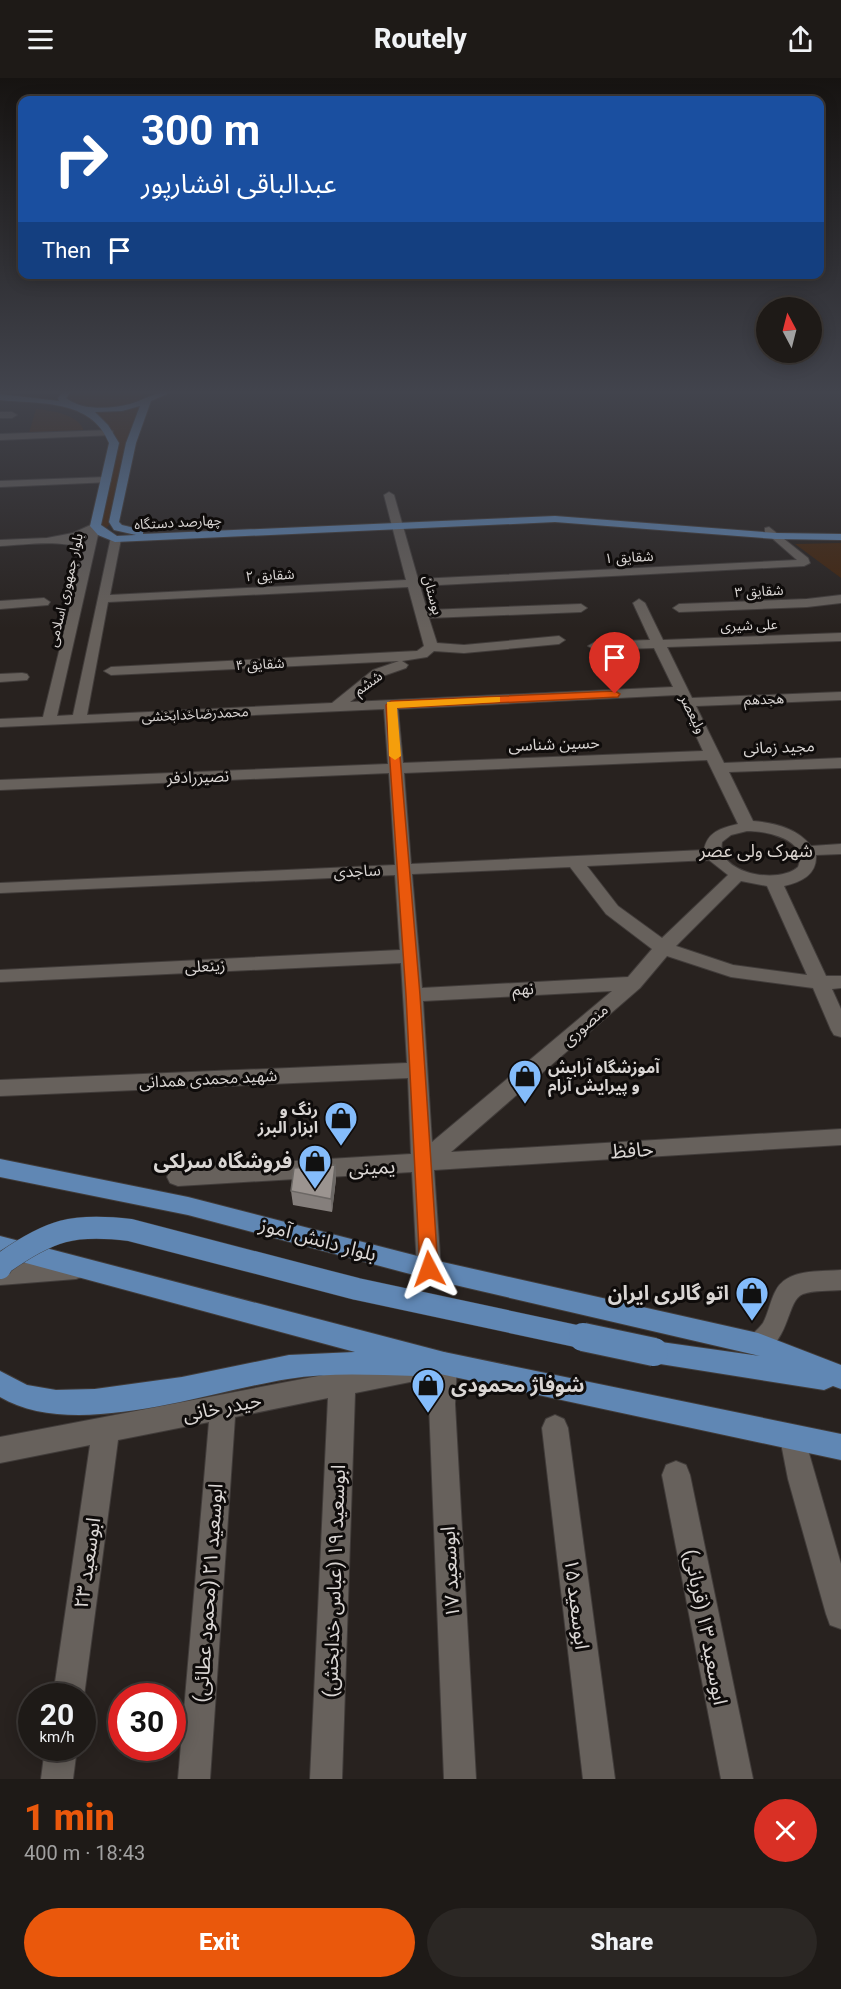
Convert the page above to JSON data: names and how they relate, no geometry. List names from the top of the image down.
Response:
{
  "streets": {
    "main road": ["چهارصد دستگاه", "بلوار جمهوری اسلامی", "بلوار دانش آموز"],
    "street": [
      "شقایق ۱",
      "شقایق ۲",
      "شقایق ۳",
      "بوستان",
      "علی شیری",
      "شقایق ۴",
      "ششم",
      "هجدهم",
      "محمدرضاخدابخشی",
      "ولیعصر",
      "حسین شناسی",
      "مجید زمانی",
      "نصیررادفر",
      "ساجدی",
      "زینعلی",
      "نهم",
      "منصوری",
      "شهید محمدی همدانی",
      "حافظ",
      "یمینی",
      "حیدر خانی",
      "ابوسعید ۲۳",
      "ابوسعید ۱۷",
      "ابوسعید ۱۹ (عباس خدابخش)",
      "ابوسعید ۲۱ (محمود عطائی)",
      "ابوسعید ۱۵",
      "ابوسعید ۱۳ (قربانی)"
    ]
  },
  "crossings": [
    ["چهارصد دستگاه", "شقایق ۱"],
    ["چهارصد دستگاه", "بلوار جمهوری اسلامی"],
    ["چهارصد دستگاه", "بوستان"],
    ["شقایق ۱", "شقایق ۲"],
    ["شقایق ۱", "بوستان"],
    ["شقایق ۲", "بوستان"],
    ["بلوار جمهوری اسلامی", "محمدرضاخدابخشی"],
    ["علی شیری", "ولیعصر"],
    ["شقایق ۴", "ششم"],
    ["ششم", "محمدرضاخدابخشی"],
    ["هجدهم", "محمدرضاخدابخشی"],
    ["هجدهم", "ولیعصر"],
    ["ولیعصر", "حسین شناسی"],
    ["ولیعصر", "مجید زمانی"],
    ["ولیعصر", "ساجدی"],
    ["ولیعصر", "منصوری"],
    ["حسین شناسی", "مجید زمانی"],
    ["حسین شناسی", "نصیررادفر"],
    ["ساجدی", "منصوری"],
    ["نهم", "منصوری"],
    ["منصوری", "حافظ"],
    ["منصوری", "یمینی"],
    ["حافظ", "یمینی"],
    ["حیدر خانی", "ابوسعید ۲۳"],
    ["حیدر خانی", "ابوسعید ۱۷"],
    ["حیدر خانی", "ابوسعید ۱۹ (عباس خدابخش)"],
    ["حیدر خانی", "ابوسعید ۲۱ (محمود عطائی)"]
  ],
  "districts": ["شهرک ولی عصر"],
  "places": {
    "shop": [
      "آموزشگاه آرایش و پیرایش آرام",
      "رنگ و ابزار البرز",
      "فروشگاه سرلکی",
      "اتو گالری ایران",
      "شوفاژ محمودی"
    ]
  },
  "north": "top",
  "page": {
    "header": "Routely",
    "turn": ["300 m", "عبدالباقی افشارپور"],
    "then": "Then",
    "speed": "20 km/h",
    "limit": "30",
    "heading": ["1 min", "400 m · 18:43"],
    "buttons": ["Exit", "Share"]
  }
}
